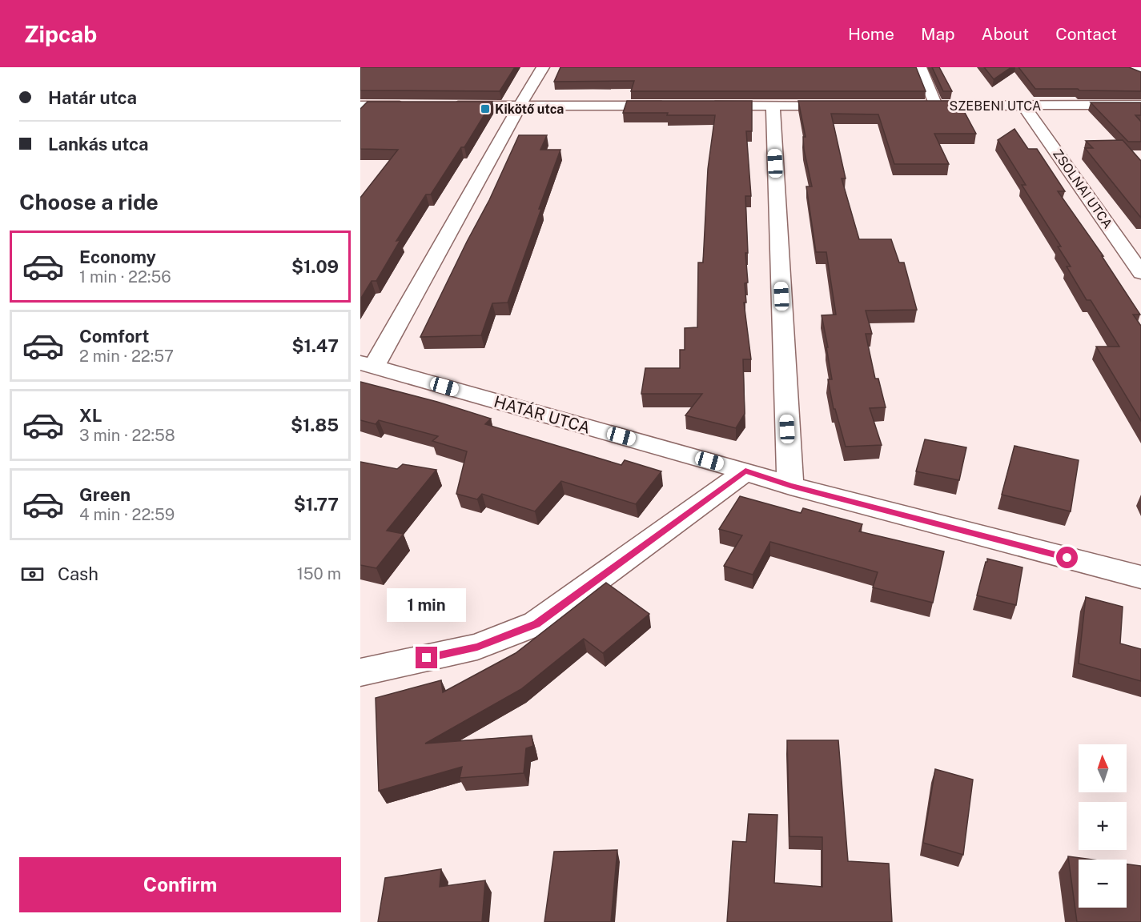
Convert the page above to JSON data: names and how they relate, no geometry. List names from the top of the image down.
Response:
{
  "streets": {
    "street": ["SZEBENI UTCA", "ZSOLNAI UTCA", "HATÁR UTCA"]
  },
  "crossings": [
    ["SZEBENI UTCA", "ZSOLNAI UTCA"]
  ],
  "places": {
    "transit": ["Kikötő utca"]
  },
  "north": "top",
  "page": {
    "header": "Zipcab",
    "nav": [
      "Home",
      "Map",
      "About",
      "Contact"
    ],
    "banner": ["Határ utca", "Lankás utca"],
    "heading": "Choose a ride",
    "list": [
      {
        "name": "Economy",
        "note": "1 min · 22:56",
        "value": "$1.09"
      },
      {
        "name": "Comfort",
        "note": "2 min · 22:57",
        "value": "$1.47"
      },
      {
        "name": "XL",
        "note": "3 min · 22:58",
        "value": "$1.85"
      },
      {
        "name": "Green",
        "note": "4 min · 22:59",
        "value": "$1.77"
      }
    ],
    "pay": ["Cash", "150 m"],
    "bubble": "1 min",
    "map_buttons": ["+", "−"],
    "buttons": "Confirm"
  }
}
